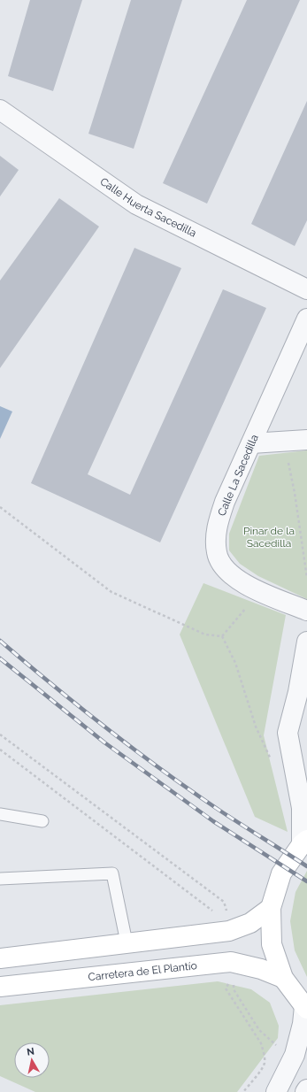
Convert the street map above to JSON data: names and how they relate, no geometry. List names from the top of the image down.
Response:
{
  "streets": {
    "street": ["Calle Huerta Sacedilla", "Calle La Sacedilla", "Carretera de El Plantío"]
  },
  "parks": ["Pinar de la Sacedilla"],
  "north": "top"
}
